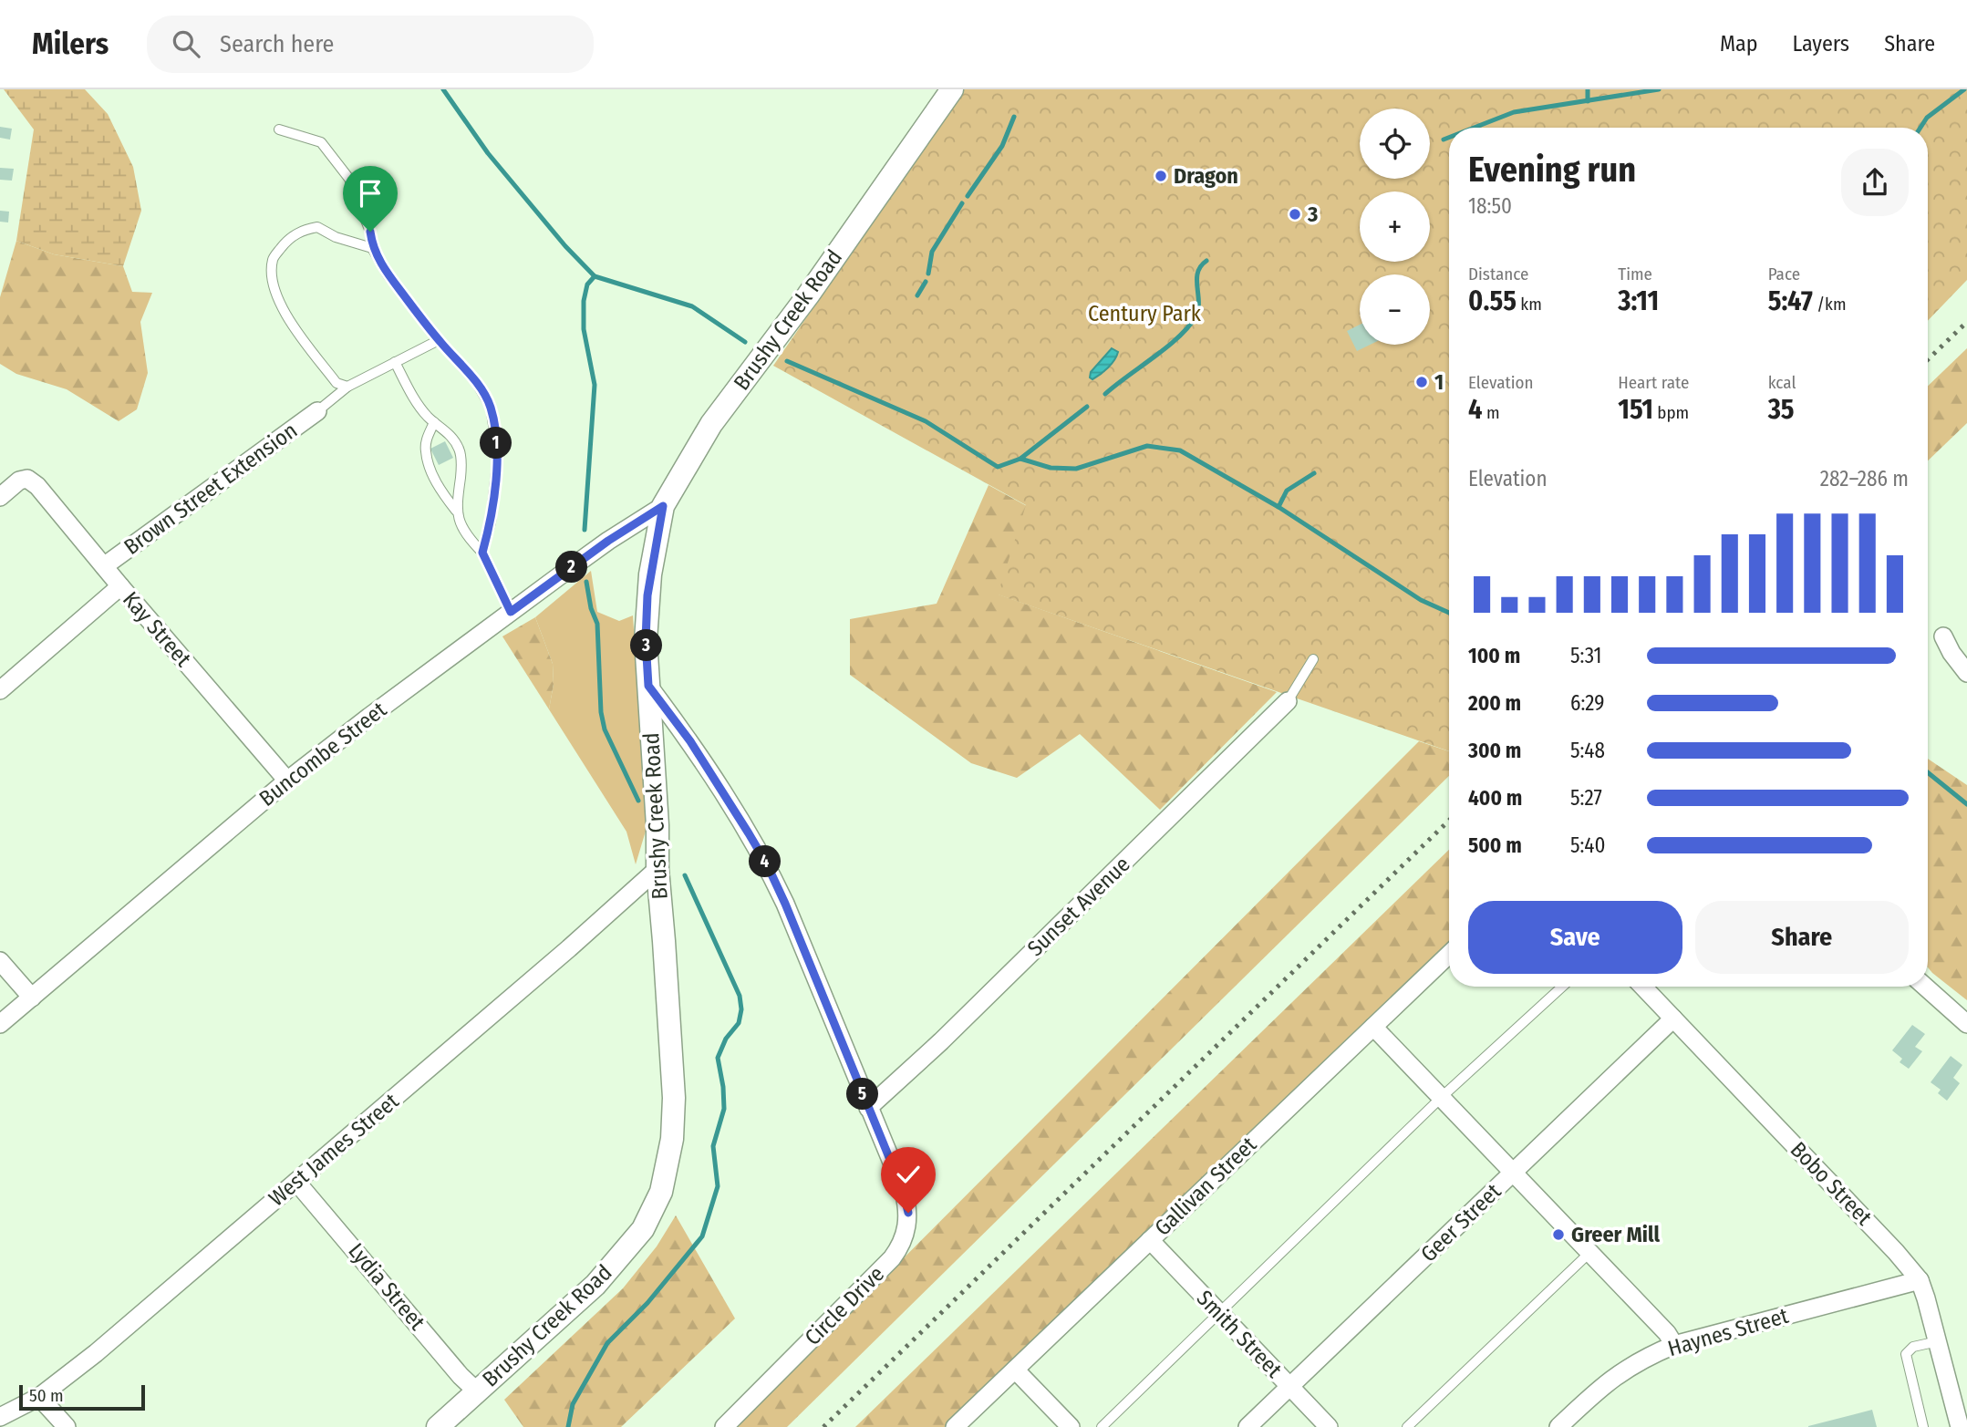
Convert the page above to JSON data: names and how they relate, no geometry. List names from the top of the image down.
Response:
{
  "streets": {
    "street": [
      "Brushy Creek Road",
      "Brown Street Extension",
      "Kay Street",
      "Buncombe Street",
      "Sunset Avenue",
      "West James Street",
      "Bobo Street",
      "Gallivan Street",
      "Geer Street",
      "Lydia Street",
      "Circle Drive",
      "Haynes Street",
      "Smith Street"
    ]
  },
  "crossings": [
    ["Brushy Creek Road", "Buncombe Street"],
    ["Brushy Creek Road", "West James Street"],
    ["Brushy Creek Road", "Lydia Street"],
    ["Brushy Creek Road", "Circle Drive"],
    ["Brown Street Extension", "Kay Street"],
    ["Kay Street", "Buncombe Street"],
    ["Sunset Avenue", "Circle Drive"],
    ["West James Street", "Lydia Street"],
    ["Bobo Street", "Geer Street"],
    ["Bobo Street", "Haynes Street"],
    ["Gallivan Street", "Smith Street"],
    ["Geer Street", "Smith Street"]
  ],
  "parks": ["Century Park"],
  "places": [
    "Dragon",
    "3",
    "1",
    "Greer Mill"
  ],
  "scale_bar": "50 m",
  "page": {
    "header": "Milers",
    "search": "Search here",
    "nav": ["Map", "Layers", "Share"],
    "map_buttons": ["+", "−"],
    "heading": ["Evening run", "18:50"],
    "stats": [
      ["Distance", "0.55 km"],
      ["Time", "3:11"],
      ["Pace", "5:47 /km"],
      ["Elevation", "4 m"],
      ["Heart rate", "151 bpm"],
      ["kcal", "35"]
    ],
    "pins": [
      "1",
      "2",
      "3",
      "4",
      "5"
    ],
    "chart": ["Elevation", "282–286 m"],
    "list": [
      {
        "name": "100 m",
        "note": "5:31"
      },
      {
        "name": "200 m",
        "note": "6:29"
      },
      {
        "name": "300 m",
        "note": "5:48"
      },
      {
        "name": "400 m",
        "note": "5:27"
      },
      {
        "name": "500 m",
        "note": "5:40"
      }
    ],
    "buttons": ["Save", "Share"],
    "scale": "50 m"
  }
}
